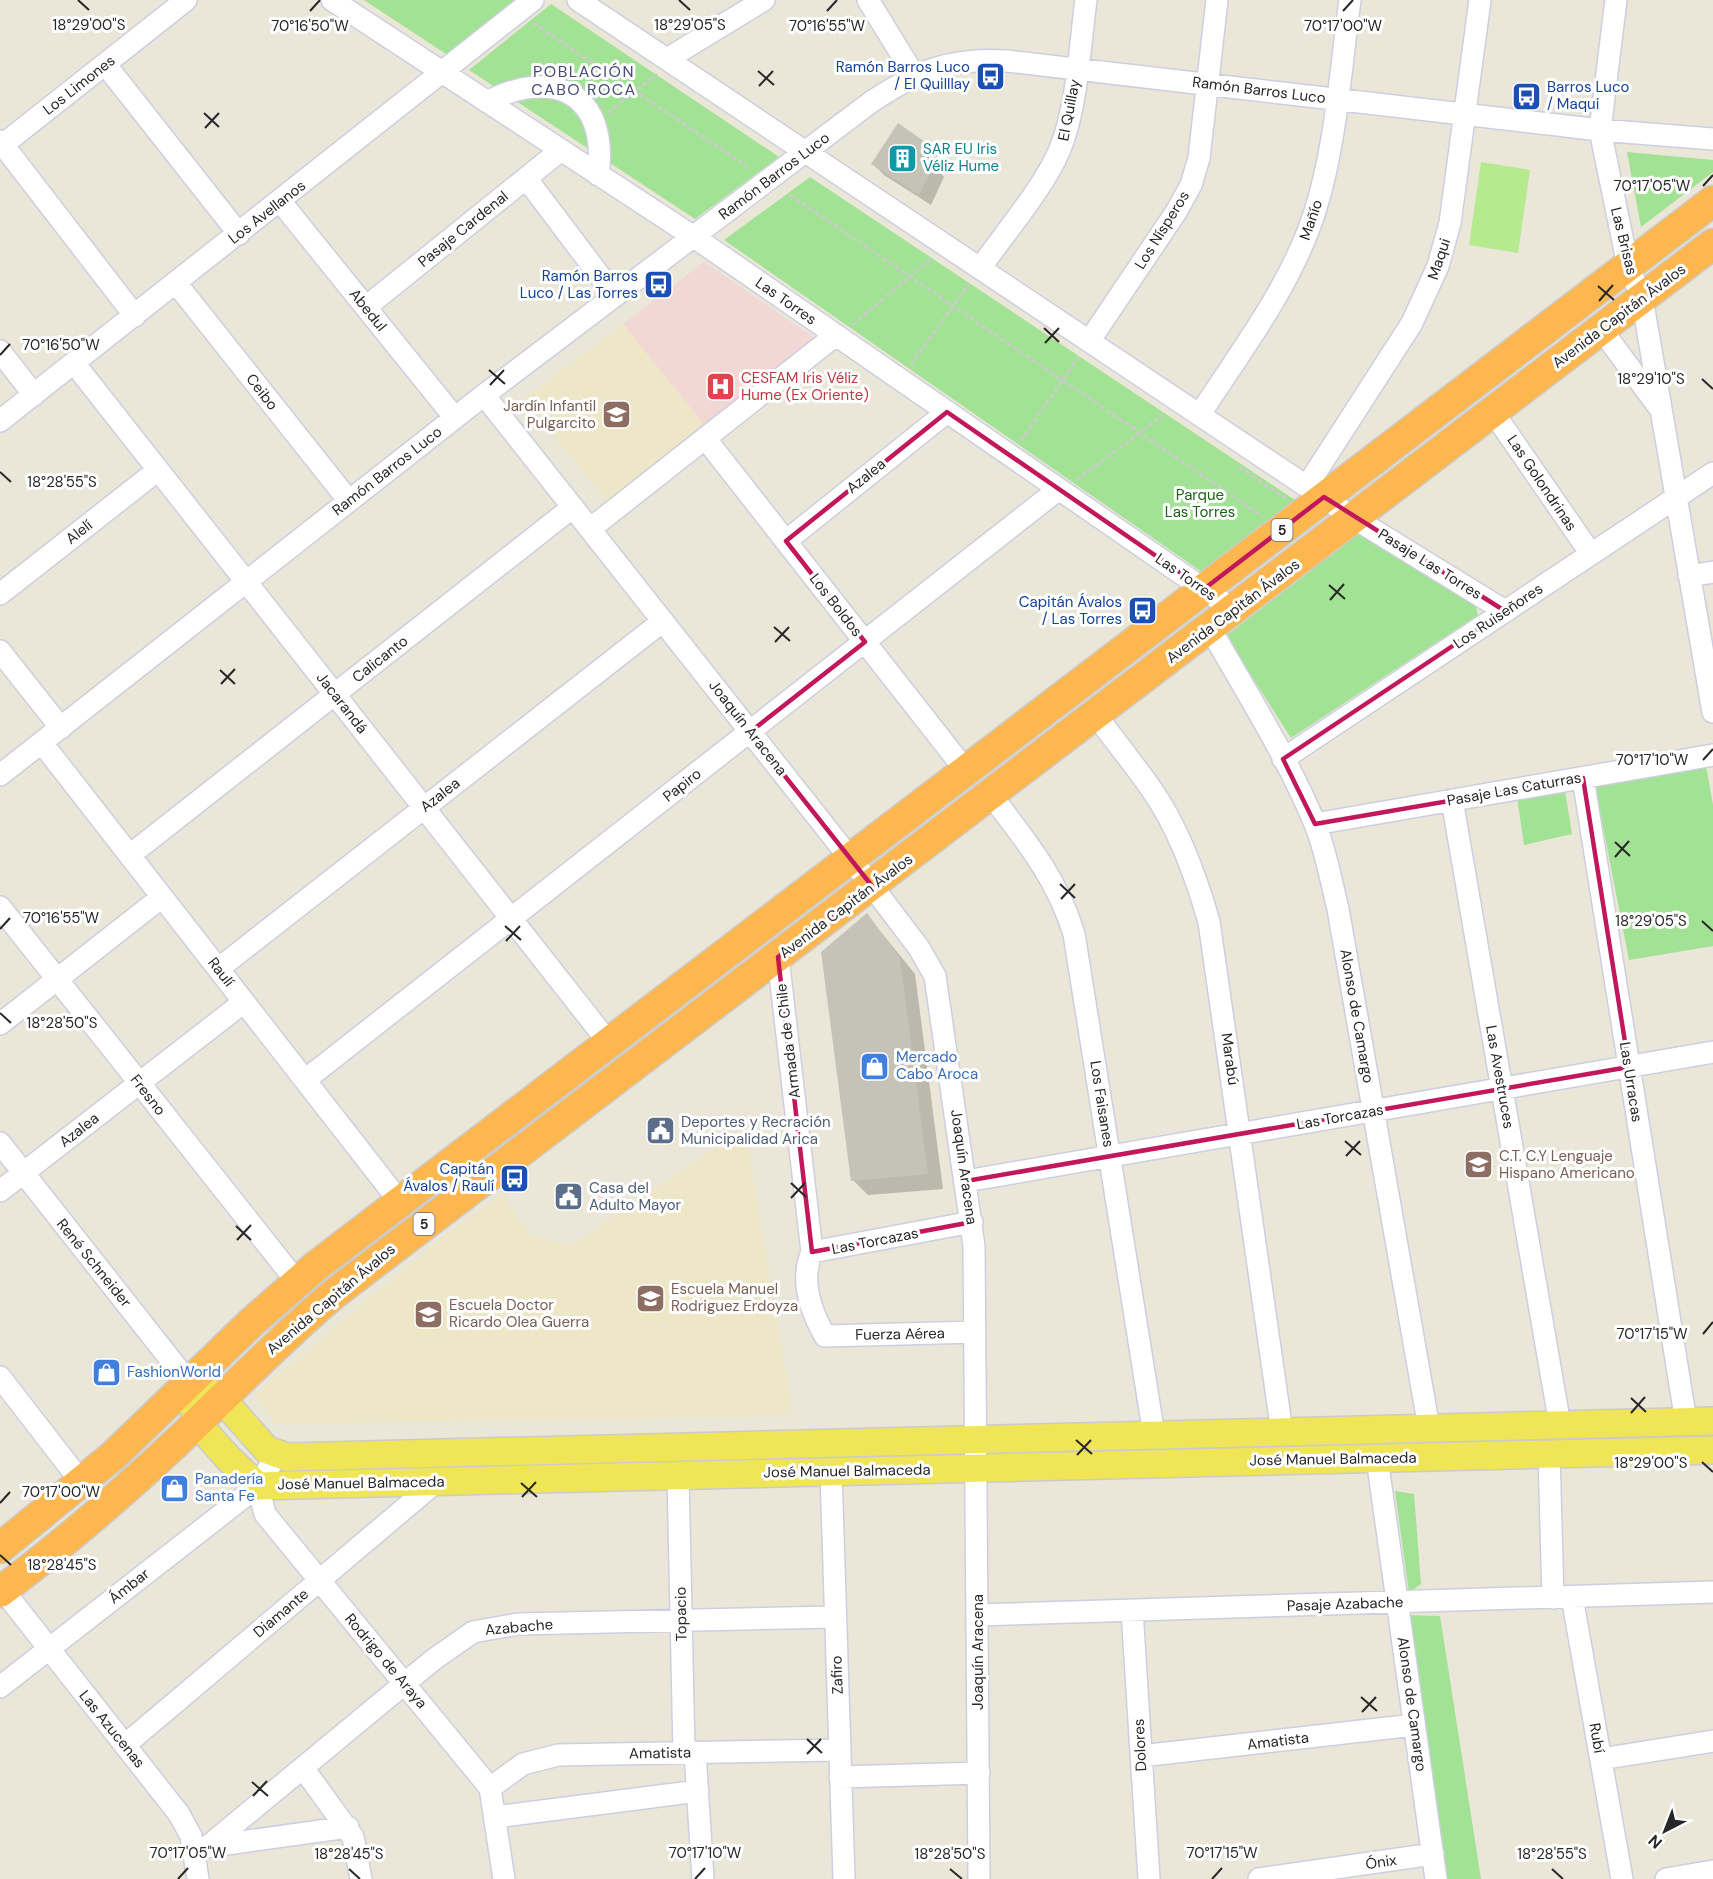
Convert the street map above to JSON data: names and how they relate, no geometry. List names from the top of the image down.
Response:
{
  "streets": {
    "highway": ["Avenida Capitán Ávalos", "5"],
    "main road": ["José Manuel Balmaceda"],
    "street": [
      "Los Limones",
      "Ramón Barros Luco",
      "El Quillay",
      "Los Avellanos",
      "Mañío",
      "Pasaje Cardenal",
      "Los Nísperos",
      "Las Brisas",
      "Maqui",
      "Las Torres",
      "Abedul",
      "Ceibo",
      "Azalea",
      "Las Golondrinas",
      "Alelí",
      "Pasaje Las Torres",
      "Los Boldos",
      "Los Ruiseñores",
      "Calicanto",
      "Jacarandá",
      "Joaquín Aracena",
      "Papiro",
      "Pasaje Las Caturras",
      "Raulí",
      "Alonso de Camargo",
      "Armada de Chile",
      "Marabú",
      "Las Avestruces",
      "Las Urracas",
      "Fresno",
      "Los Faisanes",
      "Las Torcazas",
      "René Schneider",
      "Fuerza Aérea",
      "Ámbar",
      "Pasaje Azabache",
      "Diamante",
      "Topacio",
      "Azabache",
      "Rodrigo de Araya",
      "Zafiro",
      "Las Azucenas",
      "Rubí",
      "Amatista",
      "Dolores",
      "Ónix"
    ]
  },
  "crossings": [
    ["Ramón Barros Luco", "El Quillay"],
    ["Ramón Barros Luco", "Mañío"],
    ["Ramón Barros Luco", "Los Nísperos"],
    ["Ramón Barros Luco", "Las Brisas"],
    ["Ramón Barros Luco", "Maqui"],
    ["Ramón Barros Luco", "Las Torres"],
    ["Ramón Barros Luco", "Abedul"],
    ["Ramón Barros Luco", "Ceibo"],
    ["Ramón Barros Luco", "Jacarandá"],
    ["Ramón Barros Luco", "Joaquín Aracena"],
    ["Ramón Barros Luco", "Raulí"],
    ["Los Avellanos", "Las Torres"],
    ["Los Avellanos", "Abedul"],
    ["Los Avellanos", "Ceibo"],
    ["Los Avellanos", "Jacarandá"],
    ["Pasaje Cardenal", "Las Torres"],
    ["Pasaje Cardenal", "Abedul"],
    ["Las Brisas", "Avenida Capitán Ávalos"],
    ["Las Brisas", "5"],
    ["Las Brisas", "Los Ruiseñores"],
    ["Maqui", "5"],
    ["Las Torres", "Avenida Capitán Ávalos"],
    ["Las Torres", "Azalea"],
    ["Las Torres", "5"],
    ["Las Torres", "Papiro"],
    ["Avenida Capitán Ávalos", "Las Golondrinas"],
    ["Avenida Capitán Ávalos", "Pasaje Las Torres"],
    ["Avenida Capitán Ávalos", "Joaquín Aracena"],
    ["Avenida Capitán Ávalos", "Alonso de Camargo"],
    ["Avenida Capitán Ávalos", "Armada de Chile"],
    ["Avenida Capitán Ávalos", "Marabú"],
    ["Avenida Capitán Ávalos", "Los Faisanes"],
    ["Avenida Capitán Ávalos", "José Manuel Balmaceda"],
    ["Avenida Capitán Ávalos", "Las Azucenas"],
    ["Azalea", "Los Boldos"],
    ["Azalea", "Jacarandá"],
    ["Azalea", "Joaquín Aracena"],
    ["Azalea", "Raulí"],
    ["Azalea", "Fresno"],
    ["Azalea", "René Schneider"],
    ["Las Golondrinas", "Los Ruiseñores"],
    ["5", "Los Boldos"],
    ["5", "Jacarandá"],
    ["5", "Joaquín Aracena"],
    ["5", "Raulí"],
    ["5", "Fresno"],
    ["5", "René Schneider"],
    ["5", "José Manuel Balmaceda"],
    ["Alelí", "Jacarandá"],
    ["Pasaje Las Torres", "Los Ruiseñores"],
    ["Los Boldos", "Papiro"],
    ["Los Ruiseñores", "Alonso de Camargo"],
    ["Calicanto", "Jacarandá"],
    ["Calicanto", "Joaquín Aracena"],
    ["Calicanto", "Raulí"],
    ["Jacarandá", "Papiro"],
    ["Joaquín Aracena", "Papiro"],
    ["Joaquín Aracena", "Las Torcazas"],
    ["Joaquín Aracena", "Fuerza Aérea"],
    ["Joaquín Aracena", "José Manuel Balmaceda"],
    ["Joaquín Aracena", "Pasaje Azabache"],
    ["Papiro", "Raulí"],
    ["Pasaje Las Caturras", "Alonso de Camargo"],
    ["Pasaje Las Caturras", "Las Avestruces"],
    ["Pasaje Las Caturras", "Las Urracas"],
    ["Alonso de Camargo", "Las Torcazas"],
    ["Alonso de Camargo", "José Manuel Balmaceda"],
    ["Alonso de Camargo", "Pasaje Azabache"],
    ["Alonso de Camargo", "Amatista"],
    ["Alonso de Camargo", "Ónix"],
    ["Armada de Chile", "Las Torcazas"],
    ["Armada de Chile", "Fuerza Aérea"],
    ["Marabú", "Las Torcazas"],
    ["Marabú", "José Manuel Balmaceda"],
    ["Las Avestruces", "Las Torcazas"],
    ["Las Avestruces", "José Manuel Balmaceda"],
    ["Las Urracas", "Las Torcazas"],
    ["Las Urracas", "José Manuel Balmaceda"],
    ["Los Faisanes", "Las Torcazas"],
    ["Los Faisanes", "José Manuel Balmaceda"],
    ["René Schneider", "José Manuel Balmaceda"],
    ["José Manuel Balmaceda", "Ámbar"],
    ["José Manuel Balmaceda", "Diamante"],
    ["José Manuel Balmaceda", "Topacio"],
    ["José Manuel Balmaceda", "Rodrigo de Araya"],
    ["José Manuel Balmaceda", "Zafiro"],
    ["José Manuel Balmaceda", "Rubí"],
    ["Ámbar", "Rodrigo de Araya"],
    ["Ámbar", "Las Azucenas"],
    ["Pasaje Azabache", "Rubí"],
    ["Pasaje Azabache", "Dolores"],
    ["Diamante", "Rodrigo de Araya"],
    ["Diamante", "Las Azucenas"],
    ["Topacio", "Azabache"],
    ["Topacio", "Amatista"],
    ["Azabache", "Rodrigo de Araya"],
    ["Azabache", "Zafiro"],
    ["Azabache", "Las Azucenas"],
    ["Rodrigo de Araya", "Amatista"],
    ["Zafiro", "Amatista"],
    ["Amatista", "Dolores"]
  ],
  "districts": ["POBLACIÓN CABO ROCA"],
  "parks": ["Parque Las Torres"],
  "places": {
    "bus stop": [
      "Ramón Barros Luco / El Quilllay",
      "Barros Luco / Maqui",
      "Ramón Barros Luco / Las Torres",
      "Capitán Ávalos / Las Torres",
      "Capitán Ávalos / Raulí"
    ],
    "building": ["SAR EU Iris Véliz Hume"],
    "hospital": ["CESFAM Iris Véliz Hume (Ex Oriente)"],
    "school or university": [
      "Jardín Infantil Pulgarcito",
      "C.T. C.Y Lenguaje Hispano Americano",
      "Escuela Manuel Rodriguez Erdoyza",
      "Escuela Doctor Ricardo Olea Guerra"
    ],
    "shop": ["Mercado Cabo Aroca", "FashionWorld", "Panadería Santa Fe"],
    "public building": ["Deportes y Recración Municipalidad Arica", "Casa del Adulto Mayor"]
  },
  "north": "bottom left",
  "coordinates": [
    "18°29'00\"S",
    "18°29'05\"S",
    "70°16'50\"W",
    "70°16'55\"W",
    "70°17'00\"W",
    "70°17'05\"W",
    "18°29'10\"S",
    "18°28'55\"S",
    "70°17'10\"W",
    "18°28'50\"S",
    "70°17'15\"W",
    "18°28'45\"S"
  ]
}
